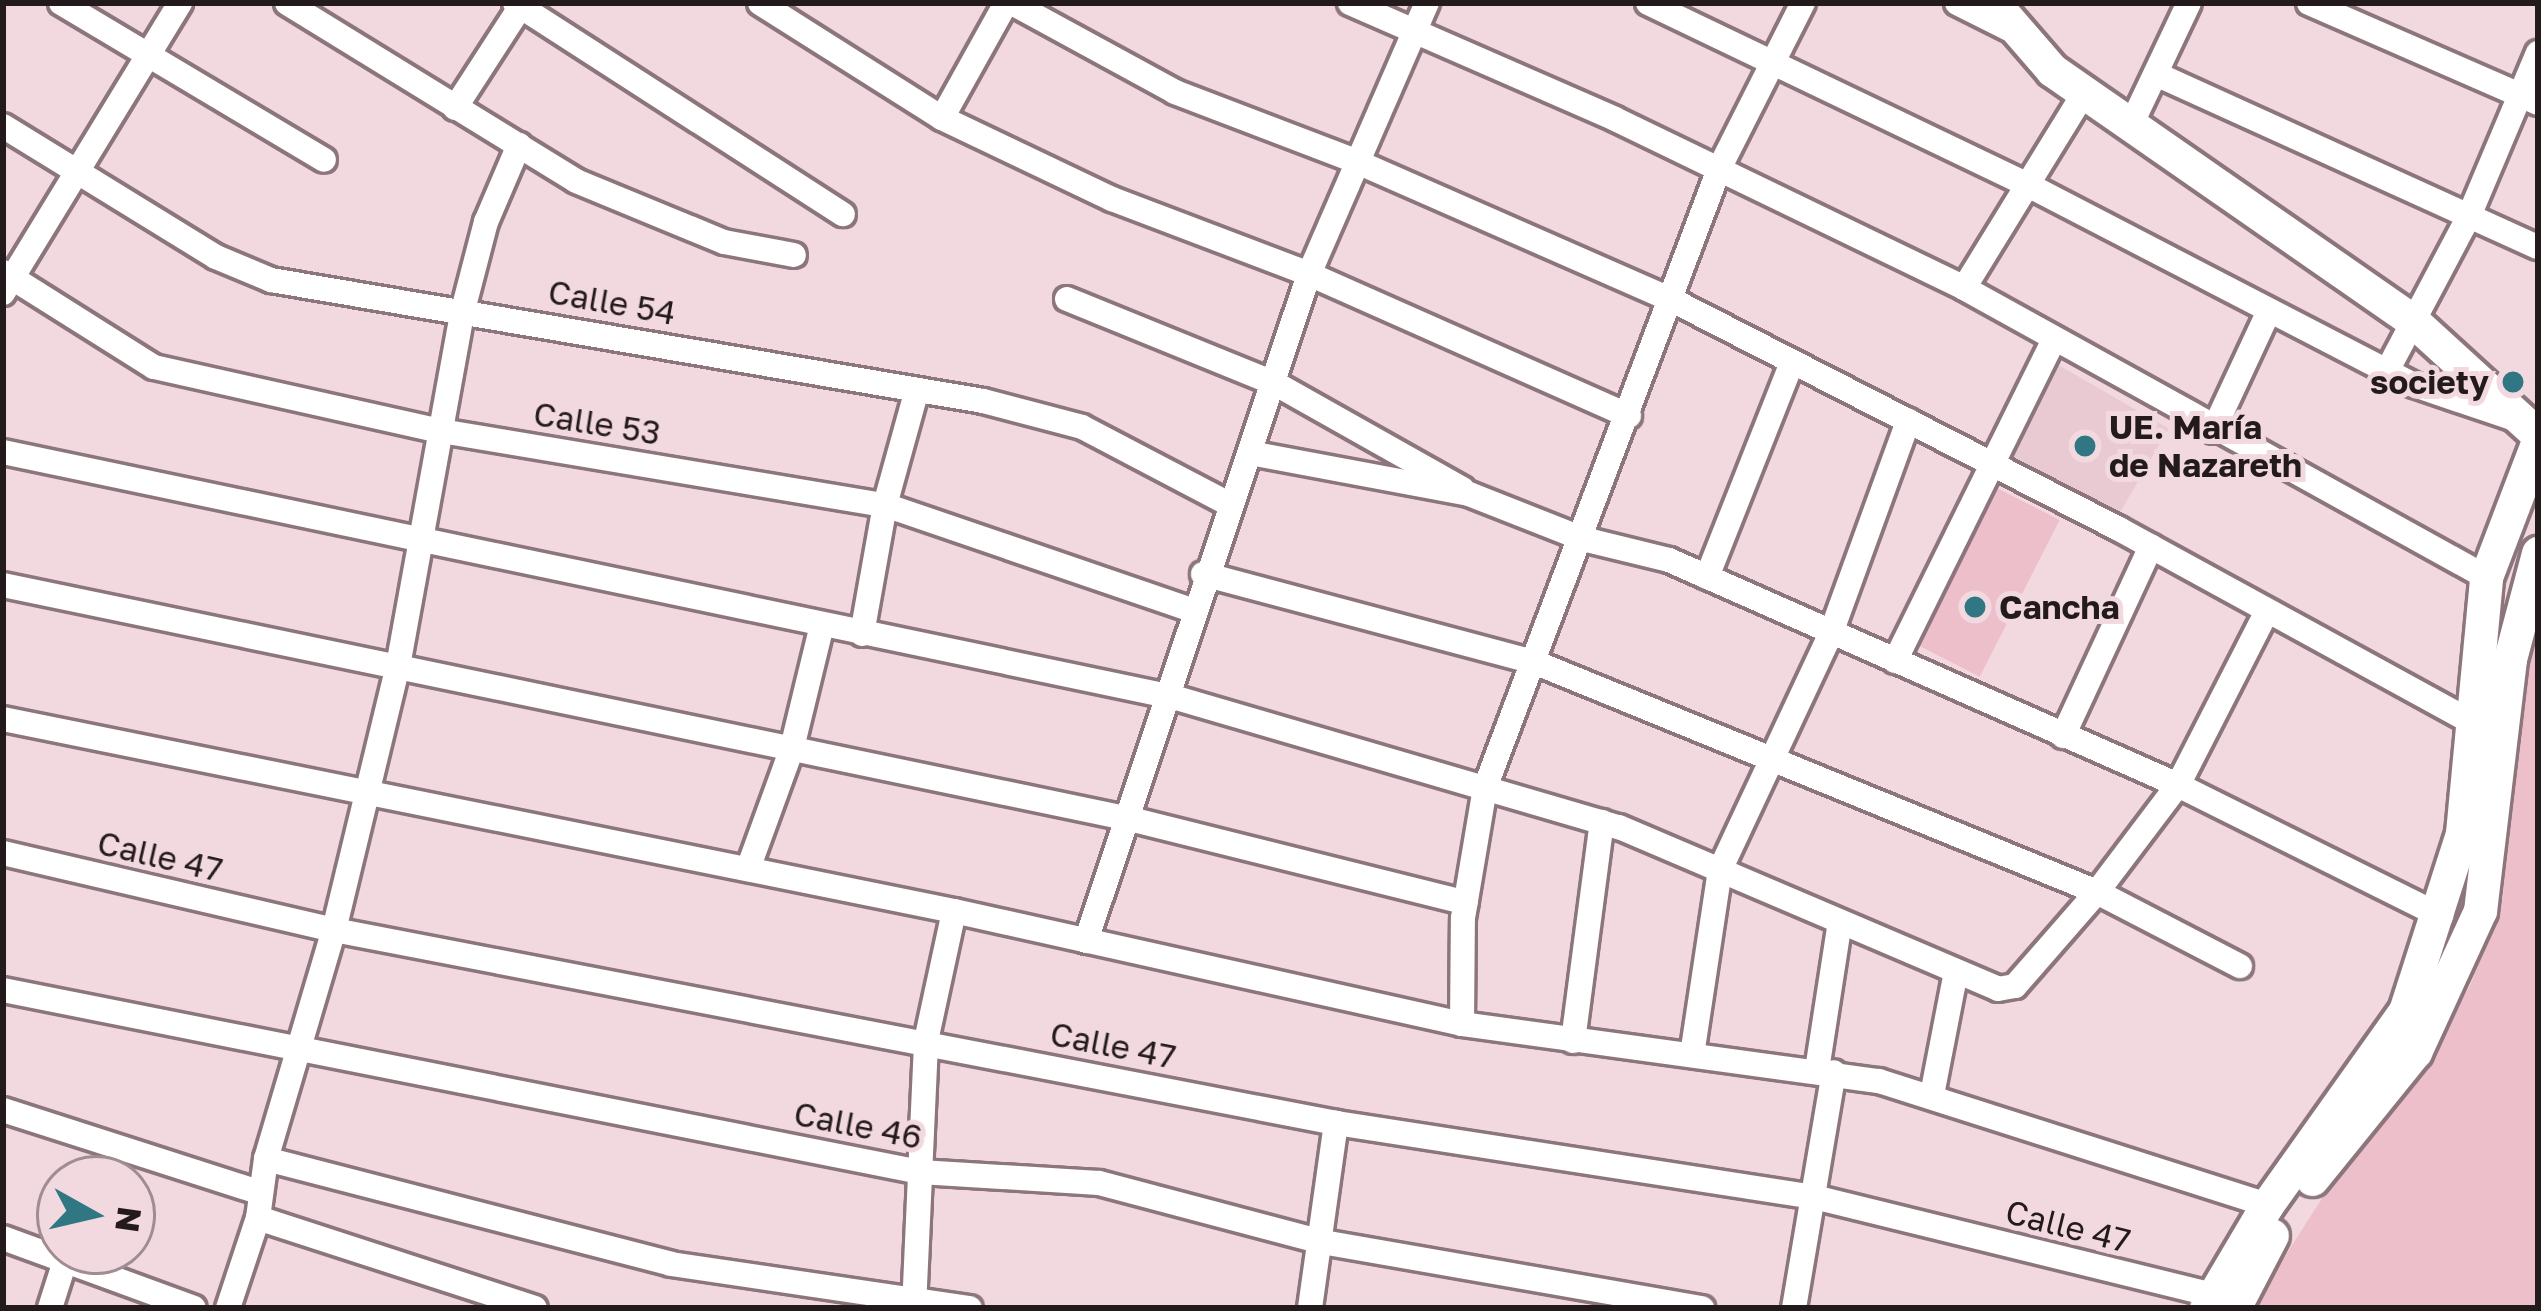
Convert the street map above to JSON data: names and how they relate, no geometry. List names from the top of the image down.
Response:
{
  "streets": {
    "street": [
      "Calle 54",
      "Calle 53",
      "Calle 47",
      "Calle 46"
    ]
  },
  "places": ["society", "UE. María de Nazareth", "Cancha"],
  "north": "right"
}
